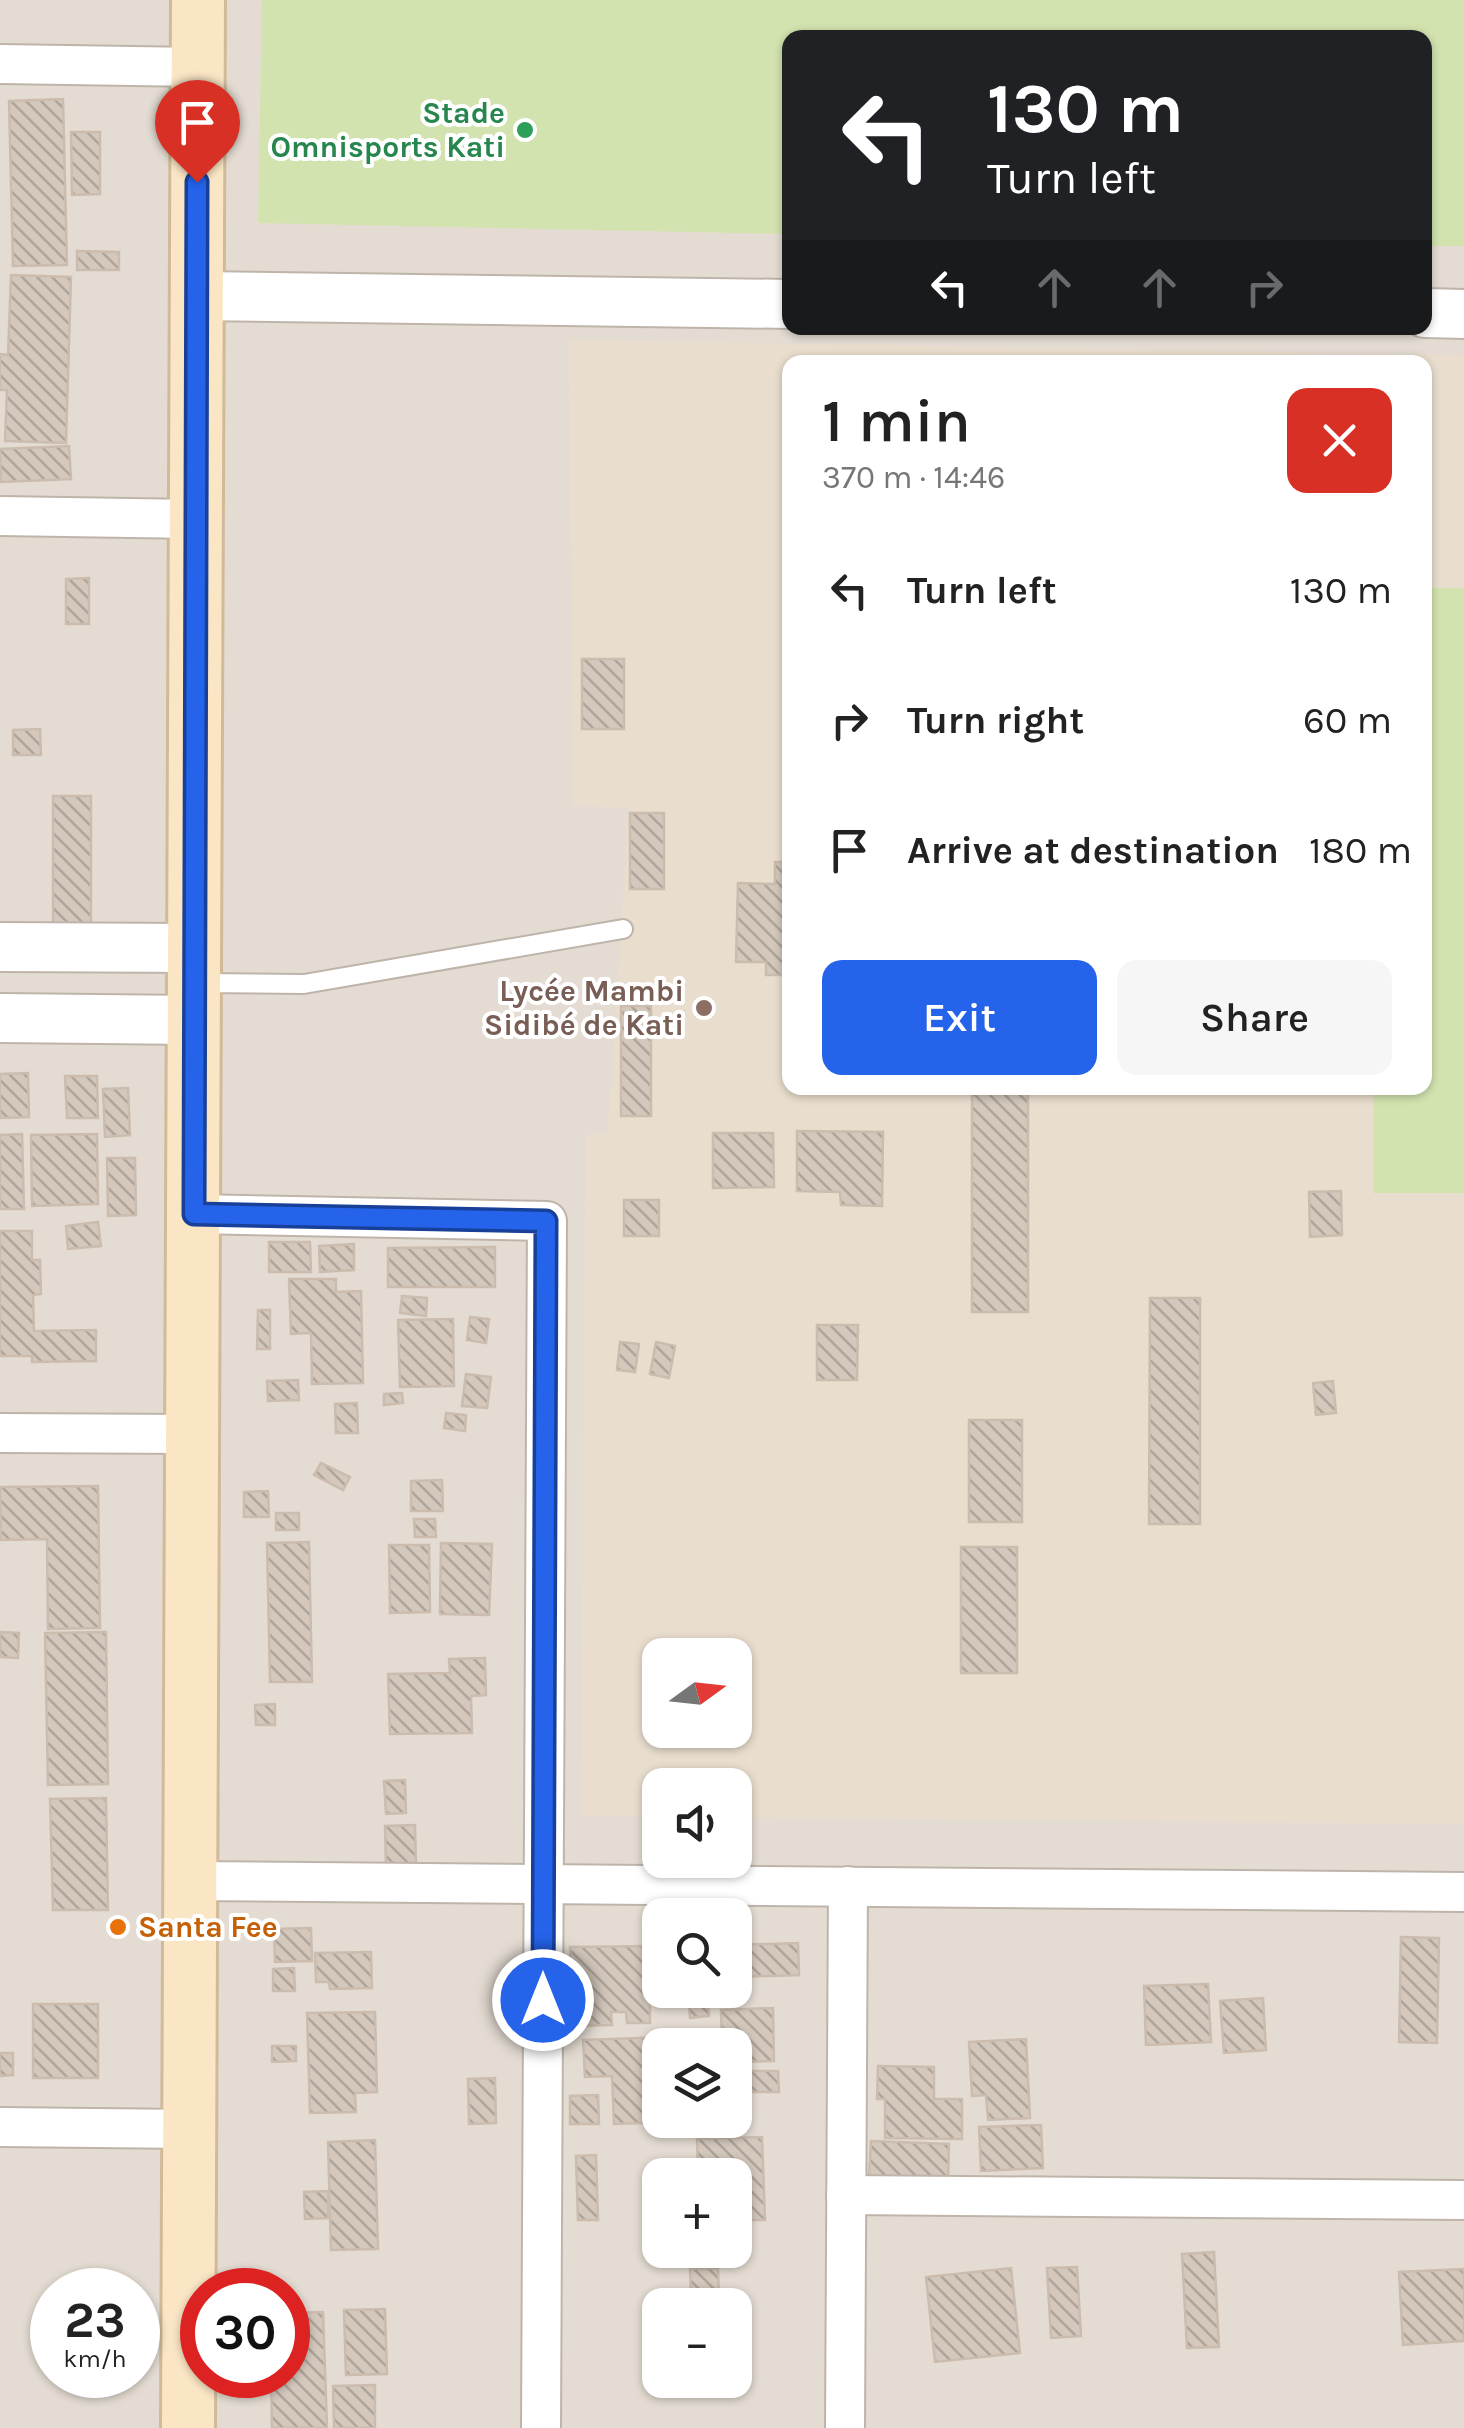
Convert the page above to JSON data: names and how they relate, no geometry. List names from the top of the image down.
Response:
{
  "places": ["Stade Omnisports Kati", "Lycée Mambi Sidibé de Kati", "Santa Fee"],
  "north": "right",
  "page": {
    "turn": ["130 m", "Turn left"],
    "heading": ["1 min", "370 m · 14:46"],
    "list": [
      {
        "name": "Turn left",
        "value": "130 m"
      },
      {
        "name": "Turn right",
        "value": "60 m"
      },
      {
        "name": "Arrive at destination",
        "value": "180 m"
      }
    ],
    "buttons": ["Exit", "Share"],
    "map_buttons": ["+", "−"],
    "speed": "23 km/h",
    "limit": "30"
  }
}
